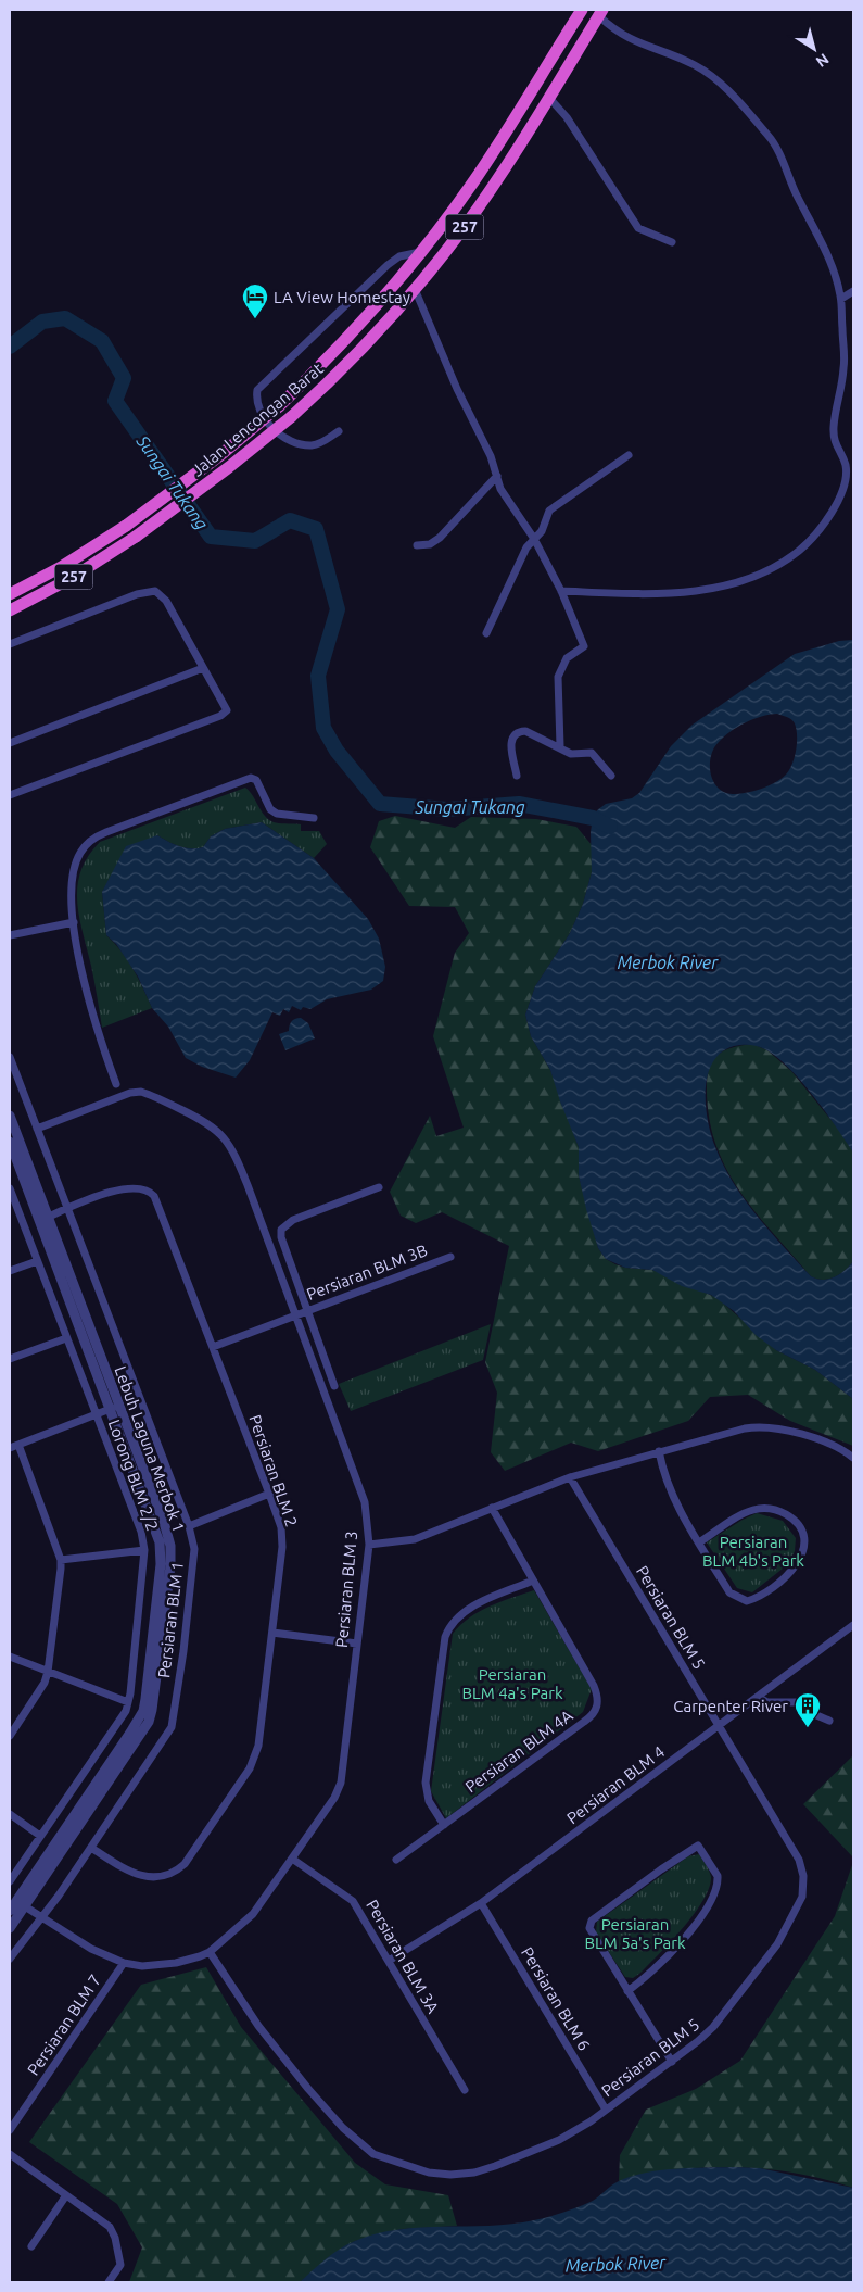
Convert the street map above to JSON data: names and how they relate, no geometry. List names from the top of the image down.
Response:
{
  "streets": {
    "highway": ["257", "Jalan Lencongan Barat"],
    "street": [
      "Persiaran BLM 3B",
      "Lebuh Laguna Merbok 1",
      "Persiaran BLM 2",
      "Lorong BLM 2/2",
      "Persiaran BLM 3",
      "Persiaran BLM 5",
      "Persiaran BLM 1",
      "Persiaran BLM 4A",
      "Persiaran BLM 4",
      "Persiaran BLM 3A",
      "Persiaran BLM 6",
      "Persiaran BLM 7"
    ]
  },
  "crossings": [
    ["Persiaran BLM 3B", "Persiaran BLM 2"],
    ["Persiaran BLM 3B", "Persiaran BLM 3"],
    ["Lebuh Laguna Merbok 1", "Persiaran BLM 2"],
    ["Lebuh Laguna Merbok 1", "Persiaran BLM 3"],
    ["Persiaran BLM 2", "Persiaran BLM 1"],
    ["Persiaran BLM 3", "Persiaran BLM 5"],
    ["Persiaran BLM 3", "Persiaran BLM 1"],
    ["Persiaran BLM 3", "Persiaran BLM 3A"],
    ["Persiaran BLM 3", "Persiaran BLM 7"],
    ["Persiaran BLM 5", "Persiaran BLM 4"],
    ["Persiaran BLM 5", "Persiaran BLM 6"],
    ["Persiaran BLM 4", "Persiaran BLM 3A"],
    ["Persiaran BLM 4", "Persiaran BLM 6"]
  ],
  "water": ["Sungai Tukang", "Merbok River"],
  "parks": ["Persiaran BLM 4b's Park", "Persiaran BLM 4a's Park", "Persiaran BLM 5a's Park"],
  "places": {
    "hotel": ["LA View Homestay"],
    "building": ["Carpenter River"]
  },
  "north": "bottom right"
}
